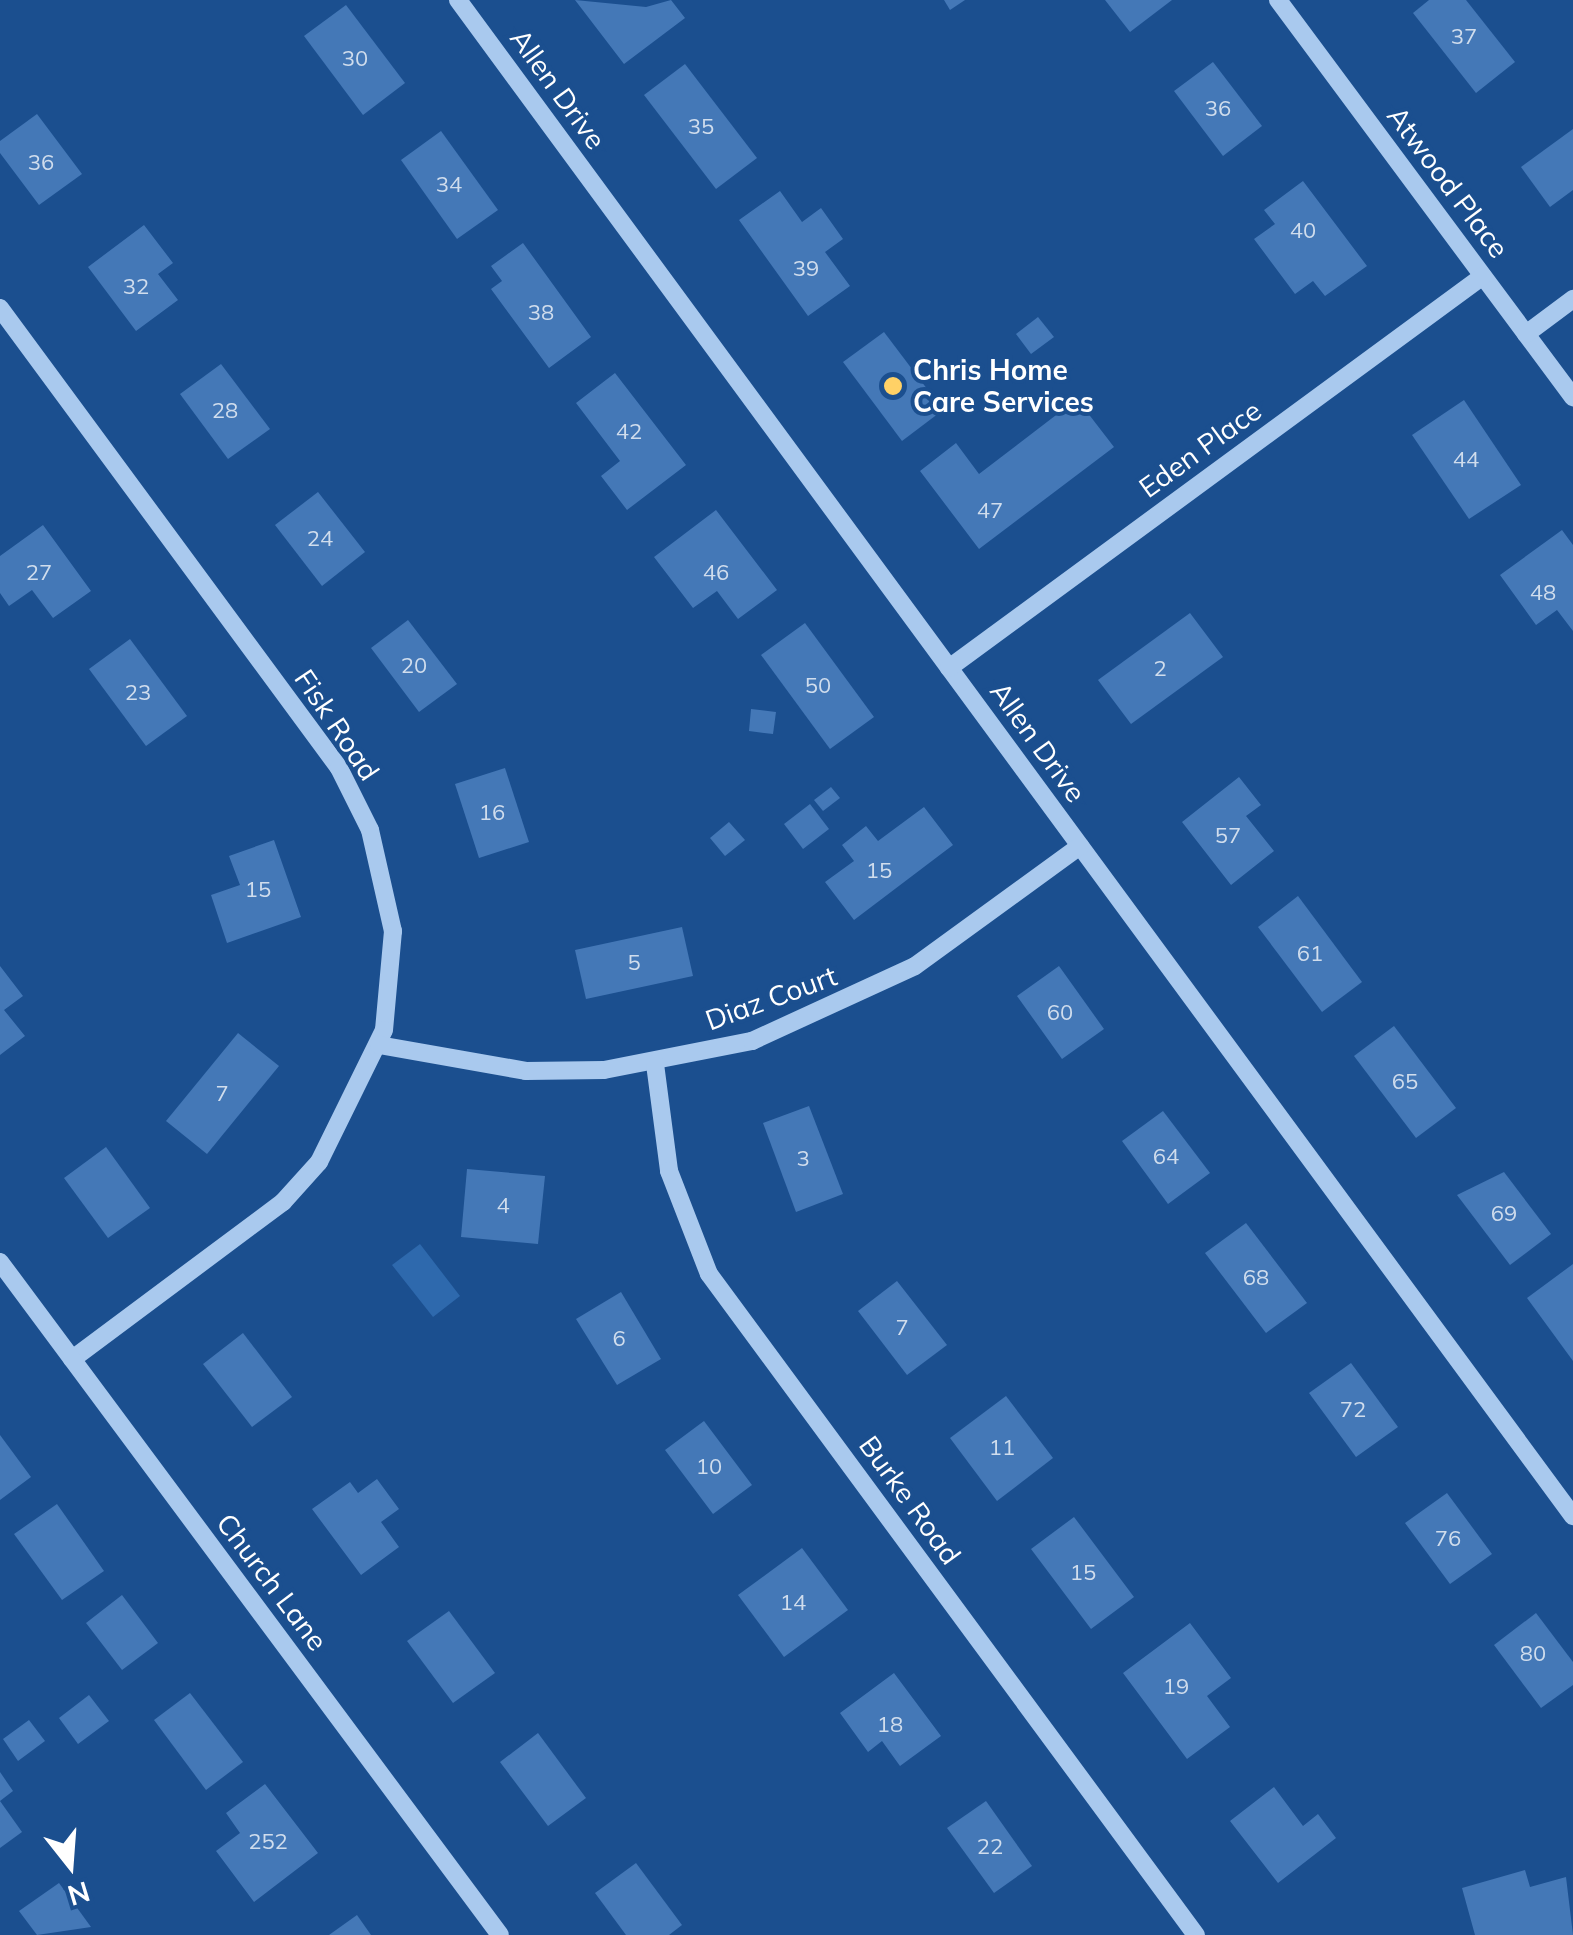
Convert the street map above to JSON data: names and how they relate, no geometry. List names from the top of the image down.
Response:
{
  "streets": {
    "street": [
      "Allen Drive",
      "Atwood Place",
      "Eden Place",
      "Fisk Road",
      "Diaz Court",
      "Burke Road",
      "Church Lane"
    ]
  },
  "crossings": [
    ["Allen Drive", "Eden Place"],
    ["Allen Drive", "Diaz Court"],
    ["Atwood Place", "Eden Place"],
    ["Fisk Road", "Diaz Court"],
    ["Fisk Road", "Church Lane"],
    ["Diaz Court", "Burke Road"]
  ],
  "places": ["Chris Home Care Services"],
  "house_numbers": [
    "37",
    "30",
    "36",
    "35",
    "36",
    "34",
    "40",
    "39",
    "32",
    "38",
    "28",
    "42",
    "44",
    "47",
    "24",
    "27",
    "46",
    "48",
    "20",
    "2",
    "50",
    "23",
    "16",
    "57",
    "15",
    "15",
    "61",
    "5",
    "60",
    "65",
    "7",
    "64",
    "3",
    "4",
    "69",
    "68",
    "7",
    "6",
    "72",
    "11",
    "10",
    "76",
    "15",
    "14",
    "80",
    "19",
    "18",
    "252",
    "22"
  ],
  "north": "bottom"
}
